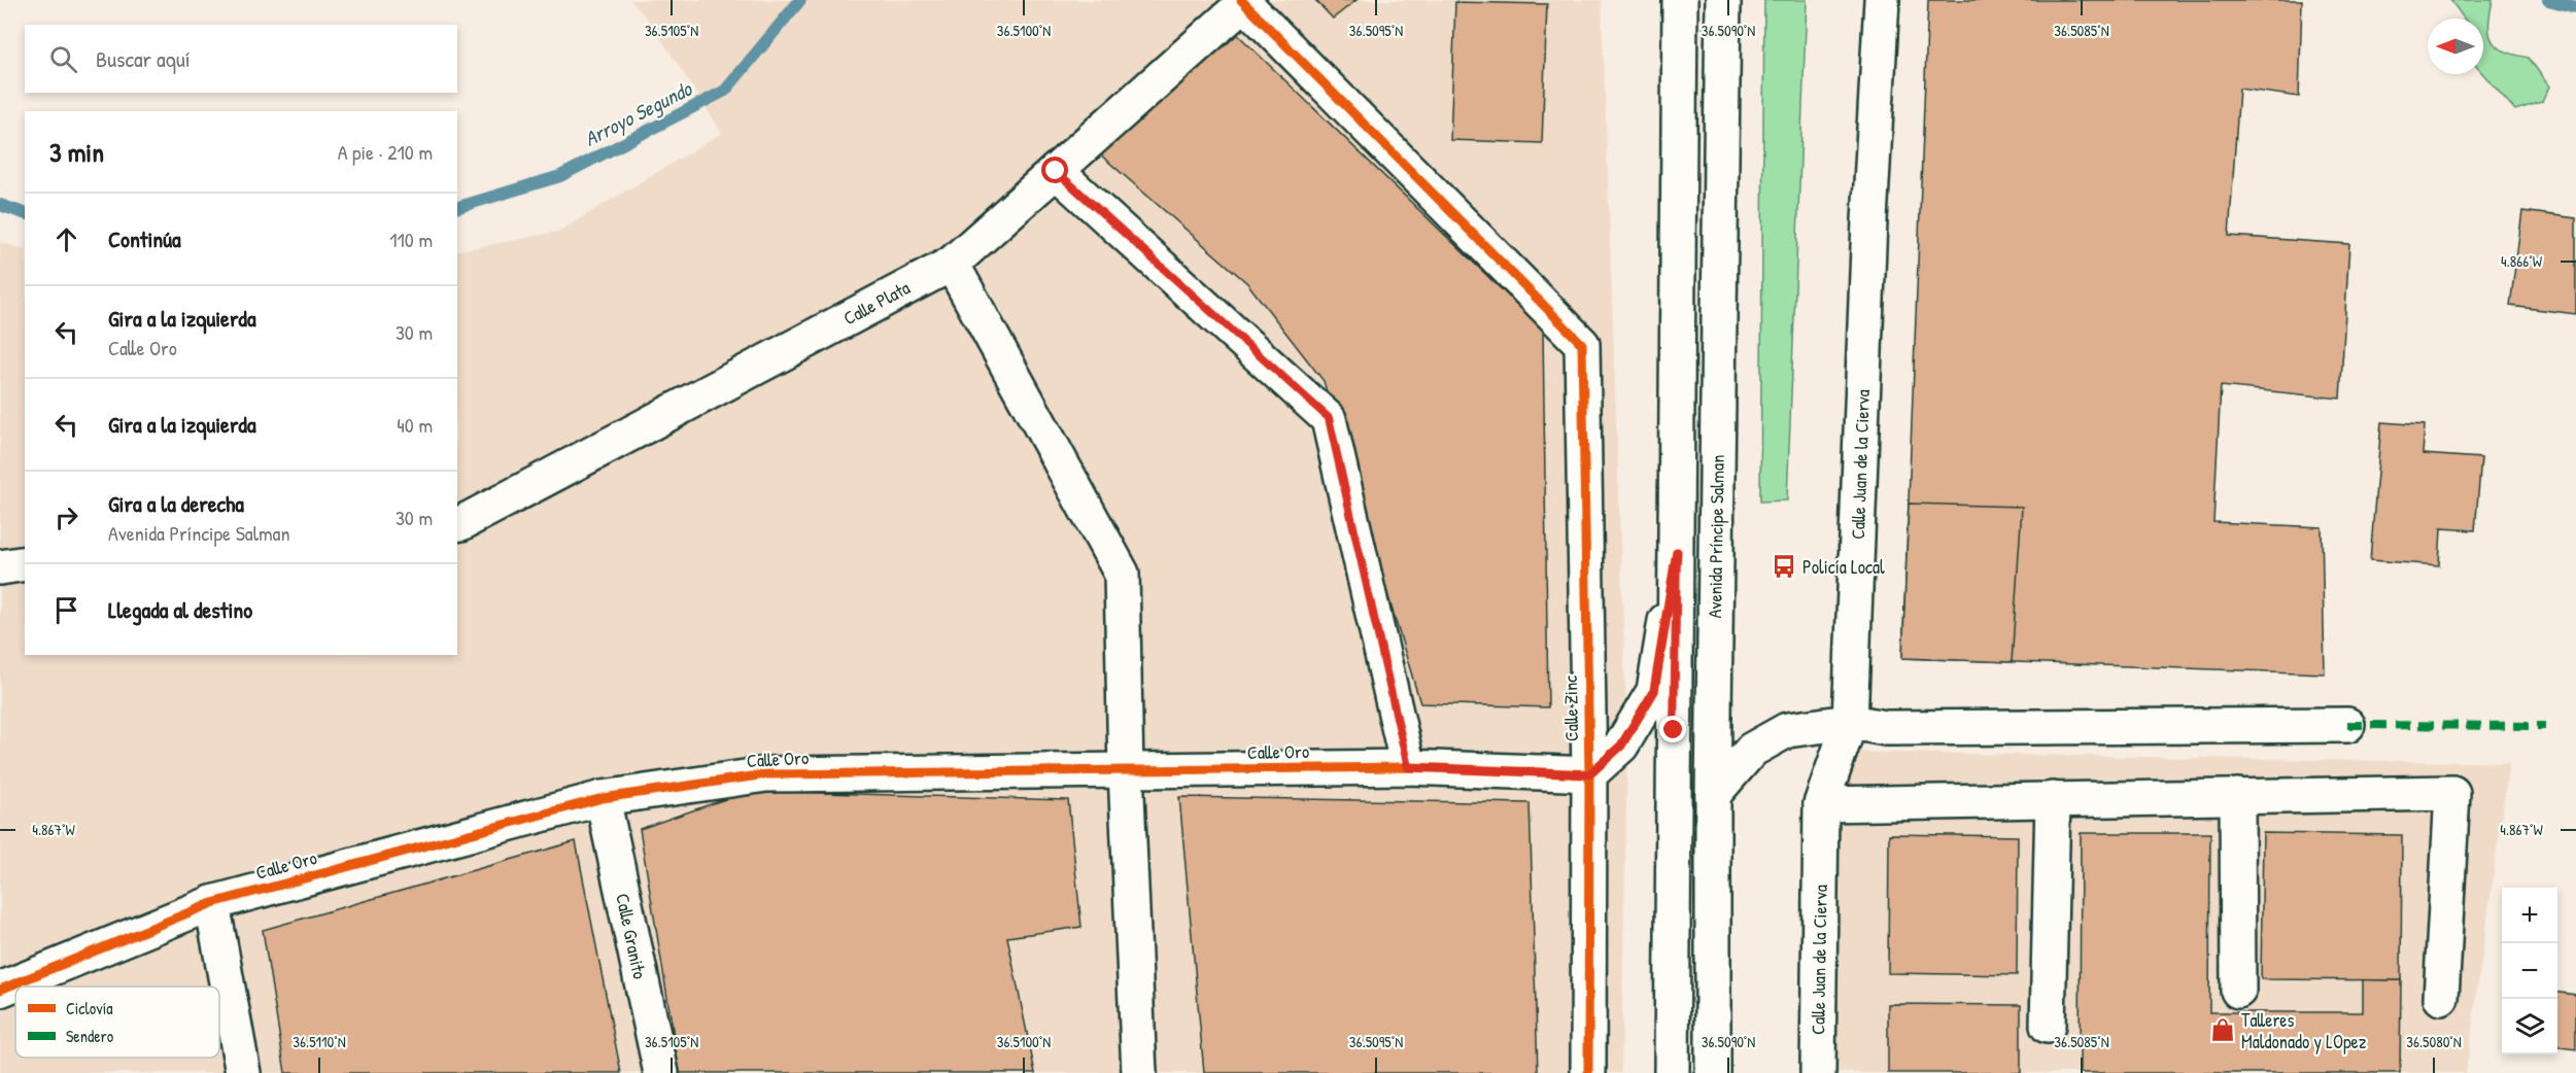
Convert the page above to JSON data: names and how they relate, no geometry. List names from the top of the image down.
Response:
{
  "streets": {
    "street": [
      "Calle Plata",
      "Calle Juan de la Cierva",
      "Avenida Príncipe Salman",
      "Calle Zinc",
      "Calle Oro",
      "Calle Granito"
    ]
  },
  "crossings": [
    ["Calle Plata", "Calle Zinc"],
    ["Calle Zinc", "Calle Oro"],
    ["Calle Oro", "Calle Granito"]
  ],
  "water": ["Arroyo Segundo"],
  "places": {
    "bus stop": ["Policía Local"],
    "shop": ["Talleres Maldonado y LOpez"]
  },
  "legend": ["Ciclovía", "Sendero"],
  "north": "left",
  "page": {
    "search": "Buscar aquí",
    "heading": ["3 min", "A pie · 210 m"],
    "list": [
      ["Continúa", "110 m"],
      ["Gira a la izquierda", "Calle Oro", "30 m"],
      ["Gira a la izquierda", "40 m"],
      ["Gira a la derecha", "Avenida Príncipe Salman", "30 m"],
      "Llegada al destino"
    ],
    "map_buttons": ["+", "−"]
  },
  "coordinates": [
    "36.5105°N",
    "36.5100°N",
    "36.5095°N",
    "36.5090°N",
    "36.5085°N",
    "4.866°W",
    "4.867°W",
    "36.5110°N",
    "36.5080°N"
  ]
}
